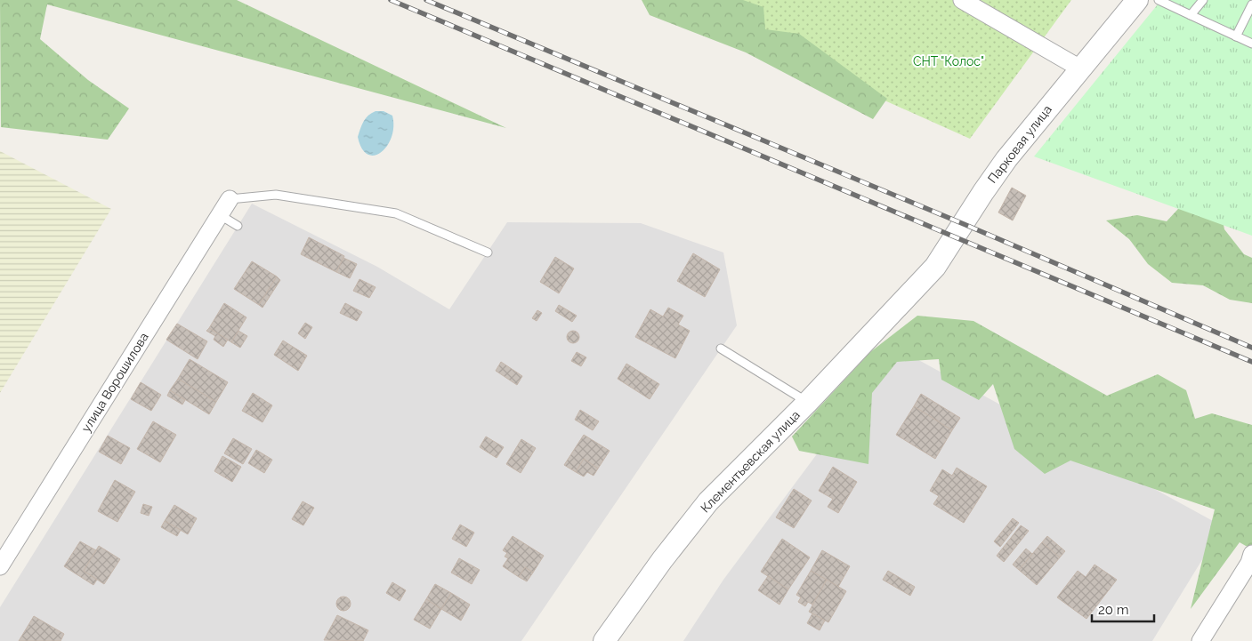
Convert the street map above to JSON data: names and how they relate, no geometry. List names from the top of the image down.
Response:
{
  "streets": {
    "street": ["Парковая улица", "улица Ворошилова", "Клементьевская улица"]
  },
  "crossings": [
    ["Парковая улица", "Клементьевская улица"]
  ],
  "parks": ["СНТ \"Колос\""],
  "scale_bar": "20 m"
}
